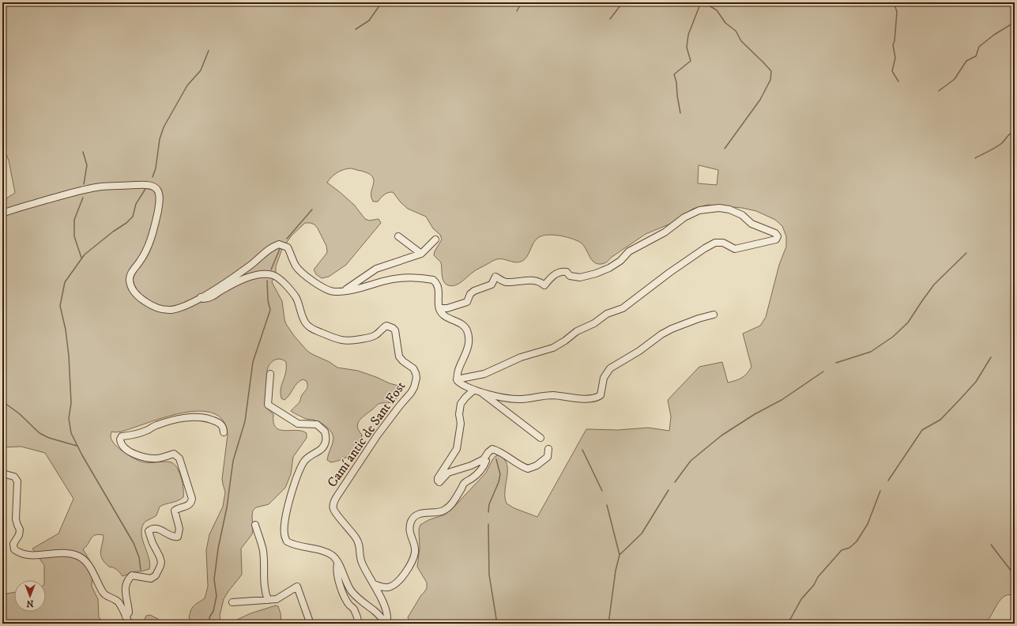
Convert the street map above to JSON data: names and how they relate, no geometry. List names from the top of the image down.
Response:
{
  "streets": {
    "street": ["Camí antic de Sant Fost"]
  },
  "north": "bottom"
}
